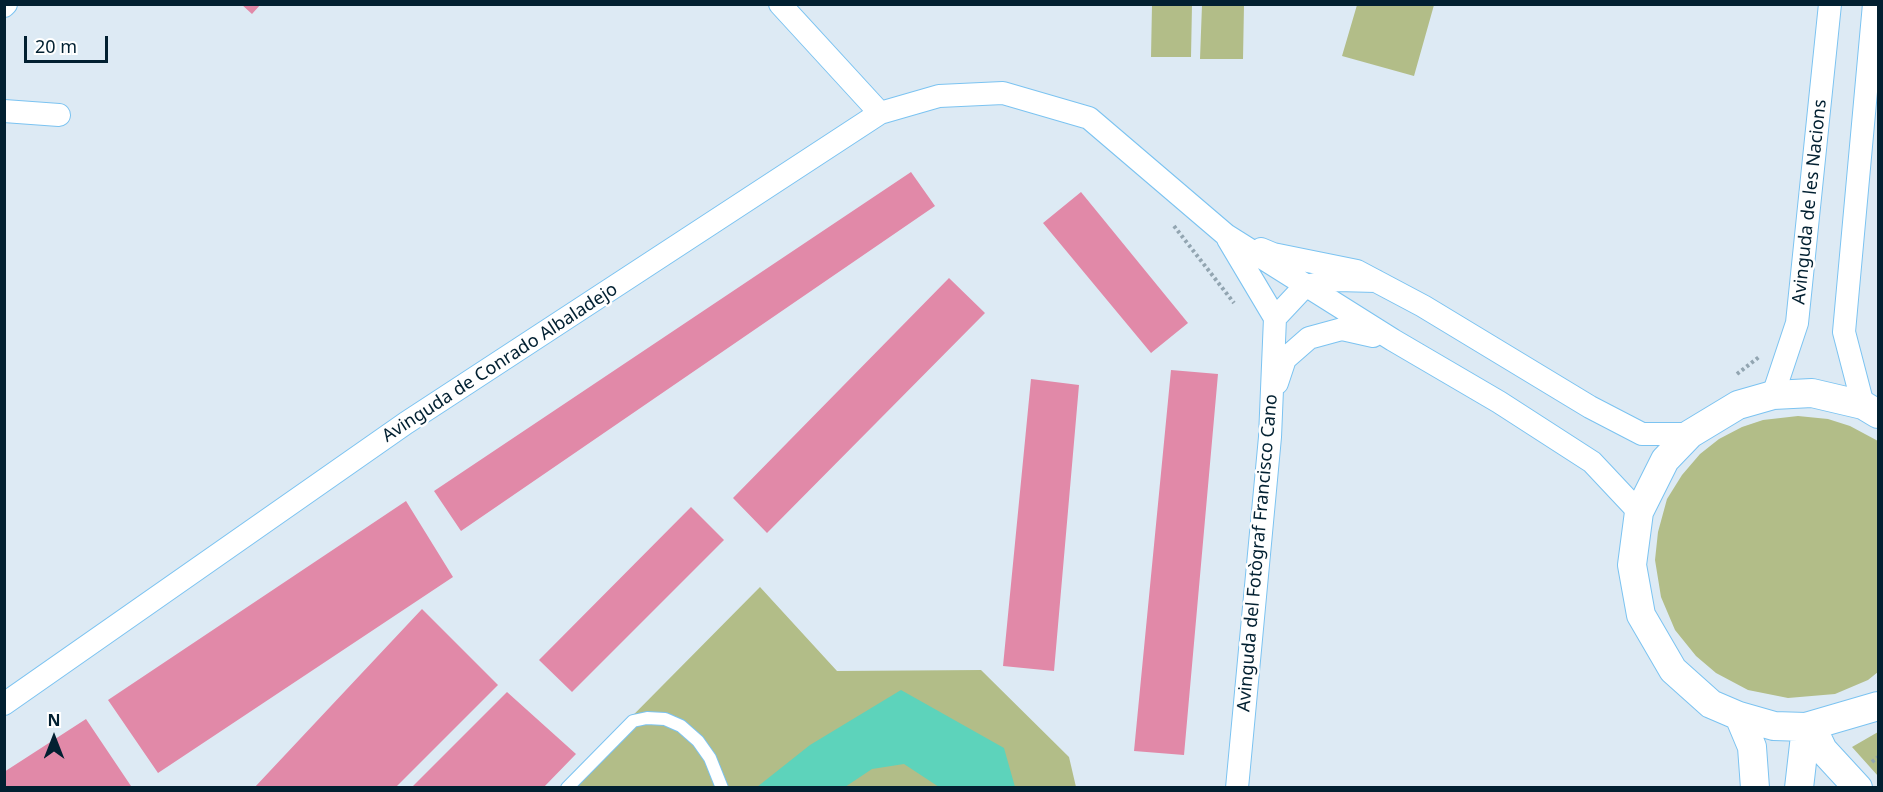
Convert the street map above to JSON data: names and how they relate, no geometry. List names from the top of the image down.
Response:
{
  "streets": {
    "street": ["Avinguda de les Nacions", "Avinguda de Conrado Albaladejo", "Avinguda del Fotògraf Francisco Cano"]
  },
  "scale_bar": "20 m",
  "north": "top"
}
